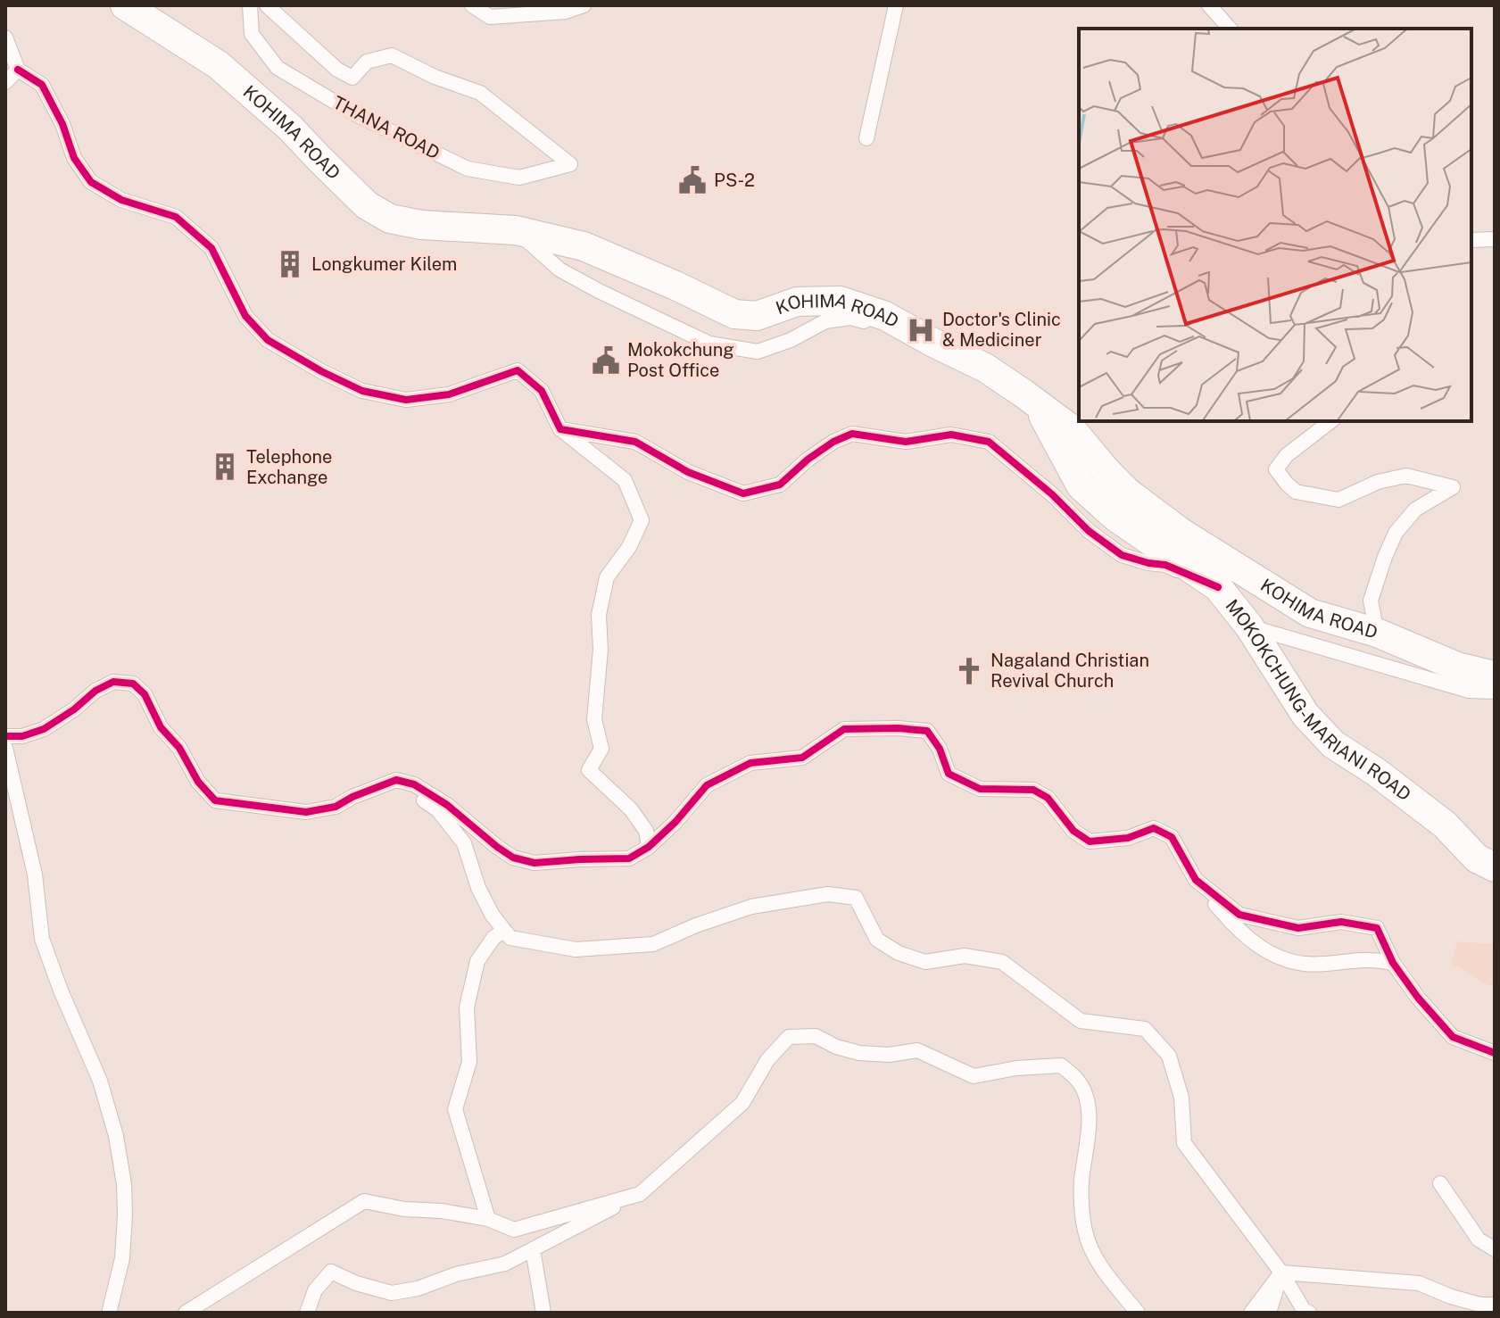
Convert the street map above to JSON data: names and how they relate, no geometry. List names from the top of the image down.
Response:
{
  "streets": {
    "highway": ["KOHIMA ROAD", "MOKOKCHUNG-MARIANI ROAD"],
    "street": ["THANA ROAD"]
  },
  "crossings": [
    ["KOHIMA ROAD", "MOKOKCHUNG-MARIANI ROAD"]
  ],
  "places": {
    "public building": ["PS-2", "Mokokchung Post Office"],
    "building": ["Longkumer Kilem", "Telephone Exchange"],
    "hospital": ["Doctor's Clinic & Mediciner"],
    "church": ["Nagaland Christian Revival Church"]
  }
}
